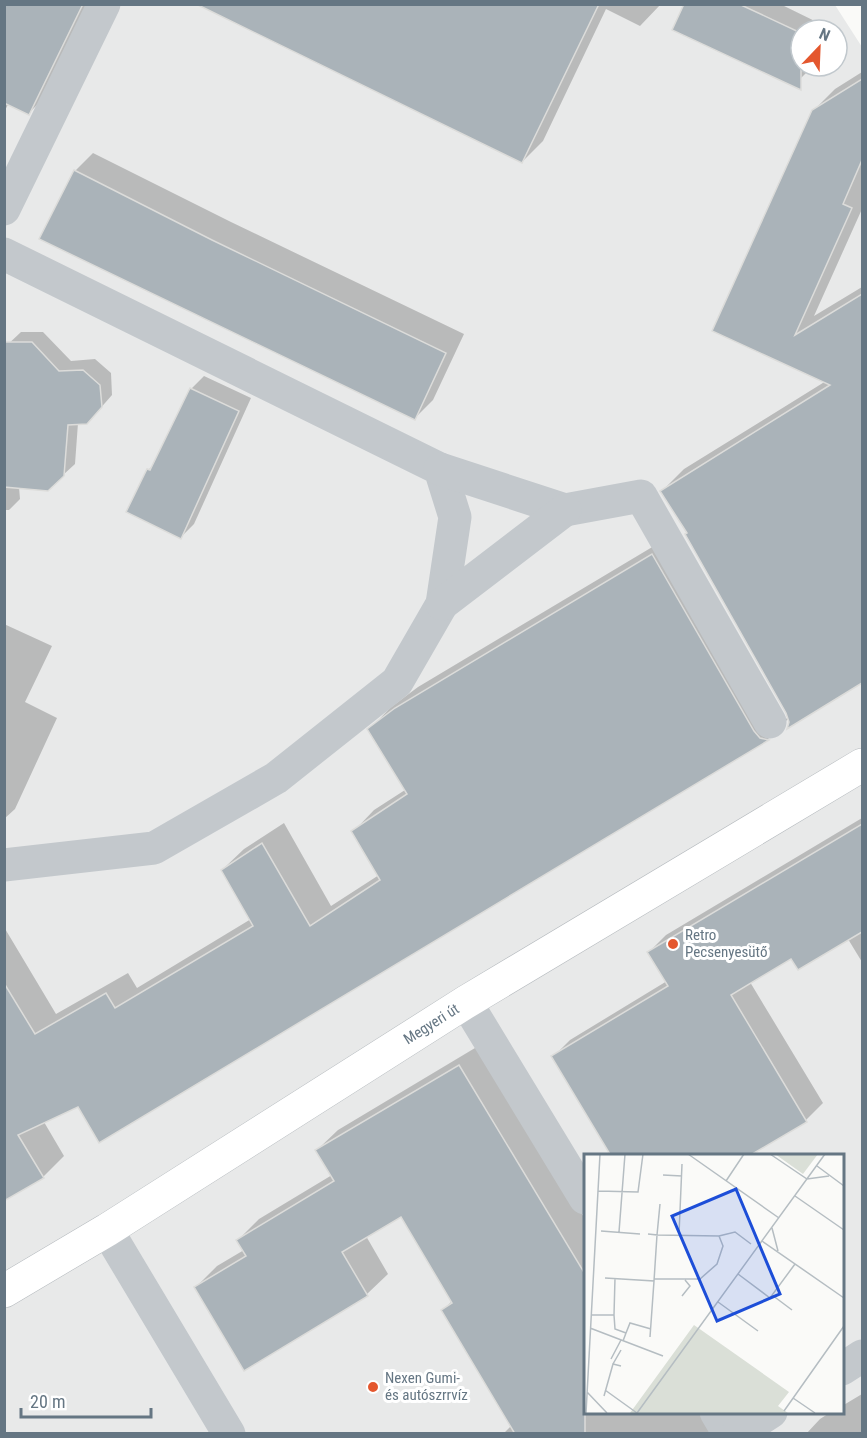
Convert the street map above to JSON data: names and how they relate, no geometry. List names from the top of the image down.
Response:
{
  "streets": {
    "main road": ["Megyeri út"]
  },
  "places": ["Retro Pecsenyesütő", "Nexen Gumi- és autószrrvíz"],
  "scale_bar": "20 m",
  "north": "top right"
}
